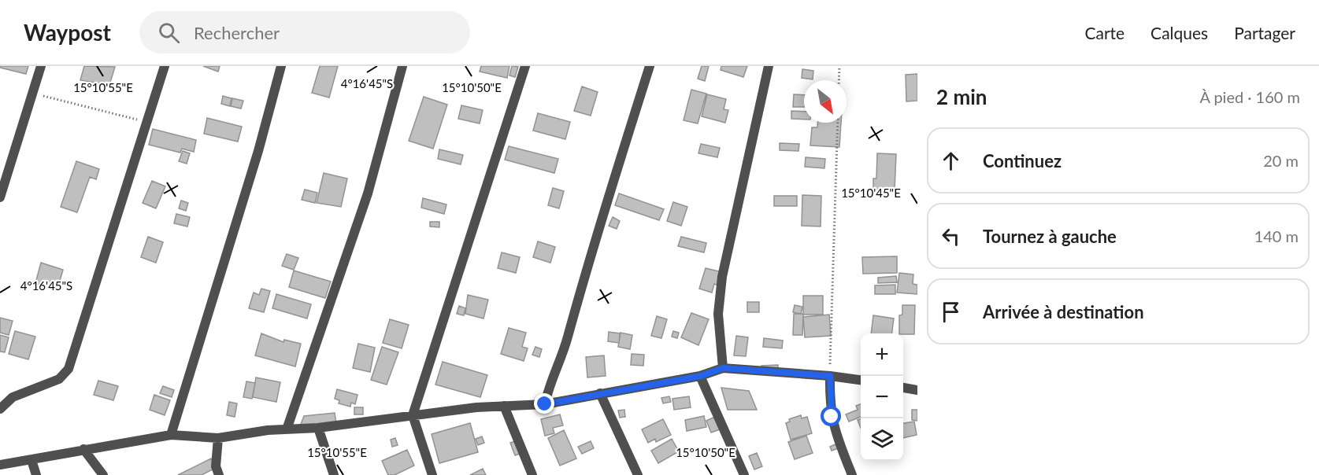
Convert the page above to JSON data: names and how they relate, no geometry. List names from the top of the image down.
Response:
{
  "north": "bottom right",
  "page": {
    "header": "Waypost",
    "search": "Rechercher",
    "nav": ["Carte", "Calques", "Partager"],
    "heading": ["2 min", "À pied · 160 m"],
    "list": [
      ["Continuez", "20 m"],
      ["Tournez à gauche", "140 m"],
      "Arrivée à destination"
    ],
    "map_buttons": ["+", "−"]
  },
  "coordinates": [
    "4°16'45\"S",
    "15°10'55\"E",
    "15°10'50\"E",
    "15°10'45\"E"
  ]
}
